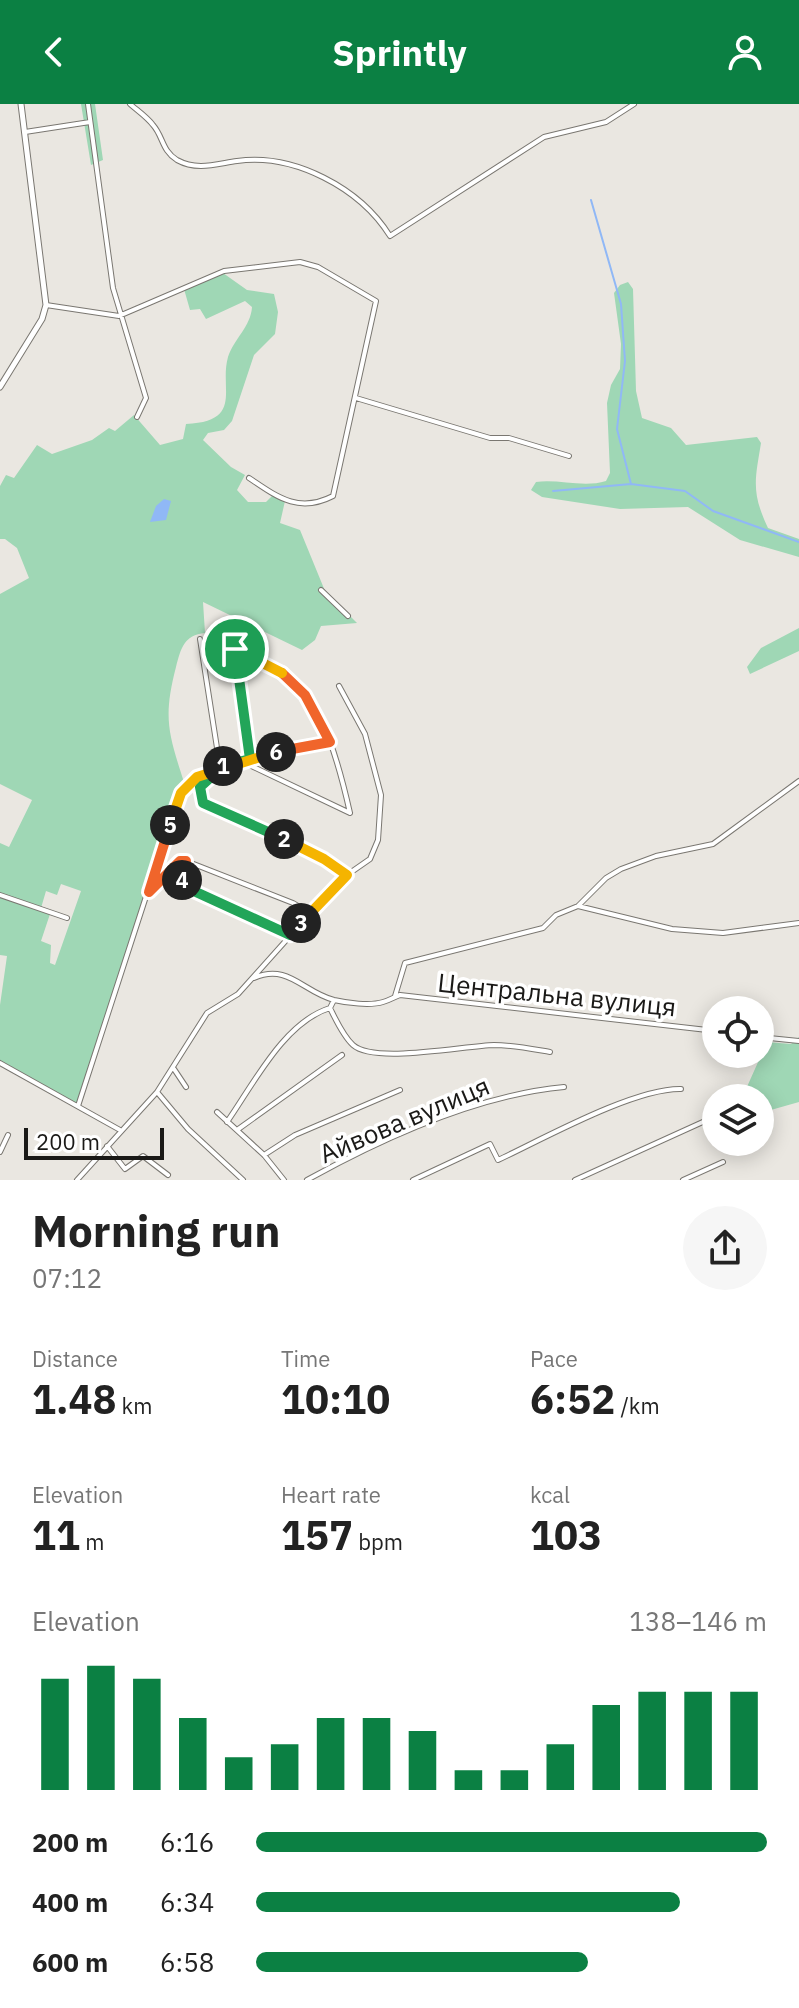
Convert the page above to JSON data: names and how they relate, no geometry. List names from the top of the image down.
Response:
{
  "streets": {
    "street": ["Центральна вулиця", "Айвова вулиця"]
  },
  "scale_bar": "200 m",
  "page": {
    "header": "Sprintly",
    "pins": [
      "6",
      "1",
      "5",
      "2",
      "4",
      "3"
    ],
    "scale": "200 m",
    "heading": ["Morning run", "07:12"],
    "stats": [
      ["Distance", "1.48 km"],
      ["Time", "10:10"],
      ["Pace", "6:52 /km"],
      ["Elevation", "11 m"],
      ["Heart rate", "157 bpm"],
      ["kcal", "103"]
    ],
    "chart": ["Elevation", "138–146 m"],
    "list": [
      {
        "name": "200 m",
        "note": "6:16"
      },
      {
        "name": "400 m",
        "note": "6:34"
      },
      {
        "name": "600 m",
        "note": "6:58"
      }
    ]
  }
}
